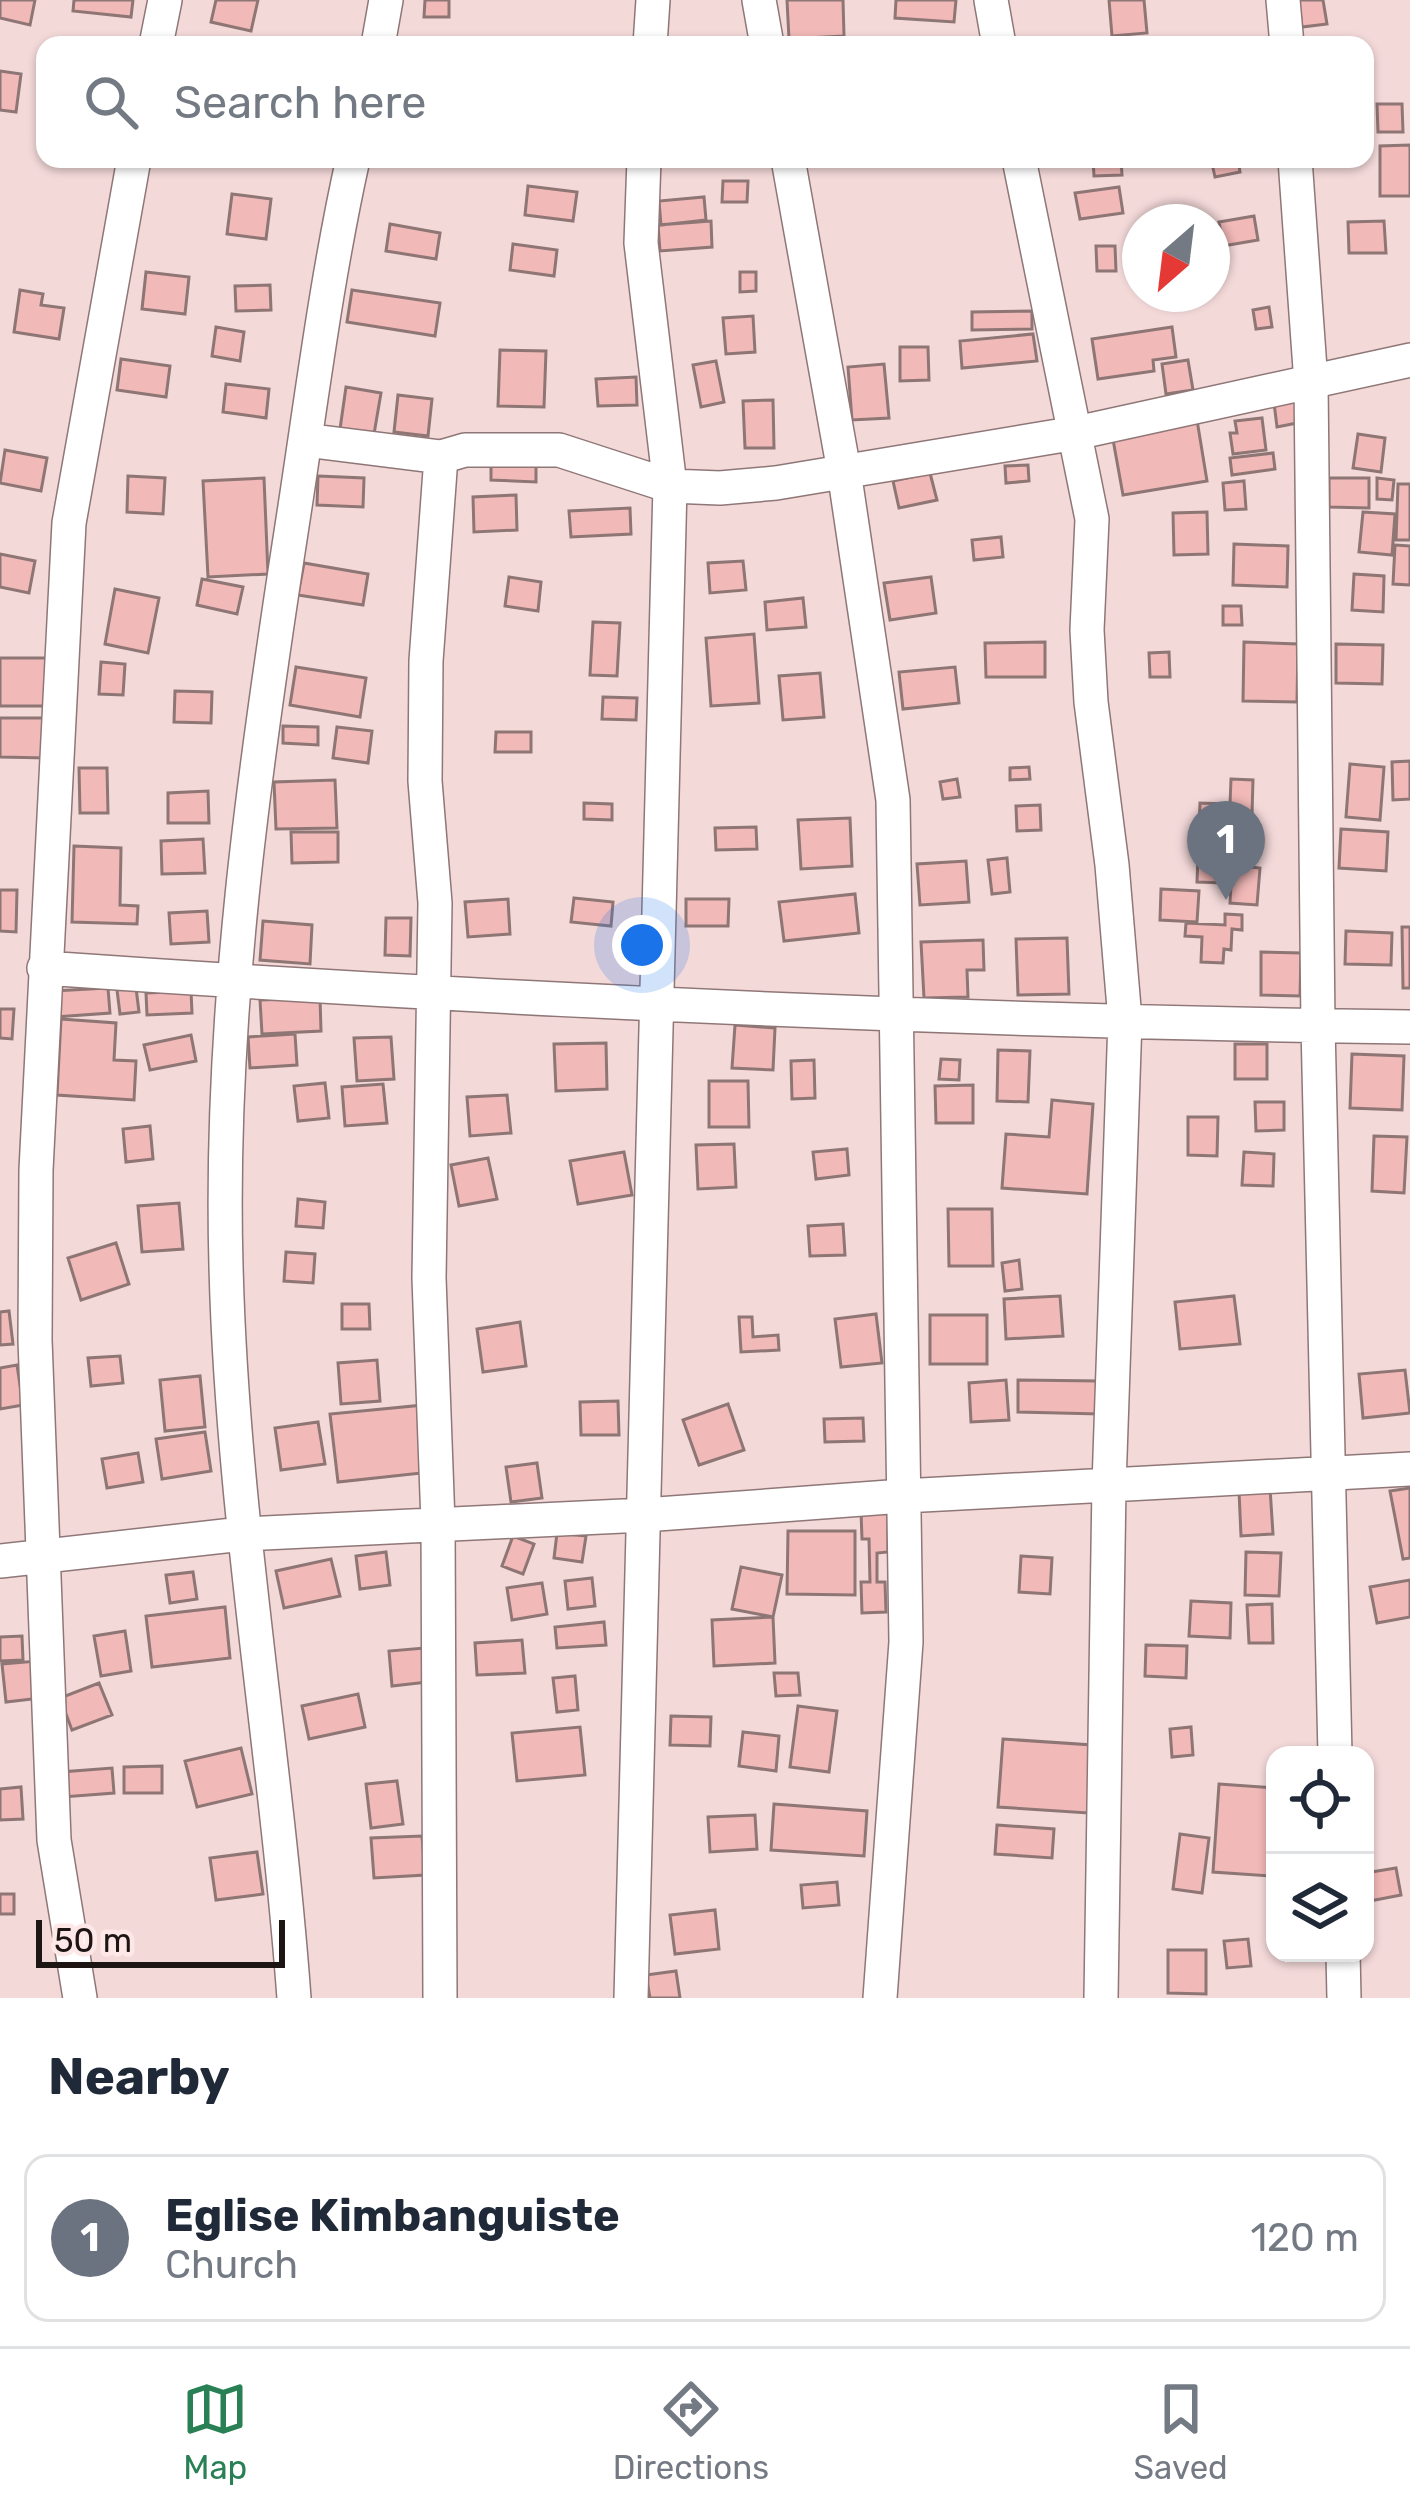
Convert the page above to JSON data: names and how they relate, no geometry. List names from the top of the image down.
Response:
{
  "scale_bar": "50 m",
  "north": "bottom left",
  "page": {
    "search": "Search here",
    "pins": "1",
    "scale": "50 m",
    "heading": "Nearby",
    "list": [
      {
        "mark": "1",
        "name": "Eglise Kimbanguiste",
        "note": "Church",
        "value": "120 m"
      }
    ],
    "nav": ["Map", "Directions", "Saved"]
  }
}
